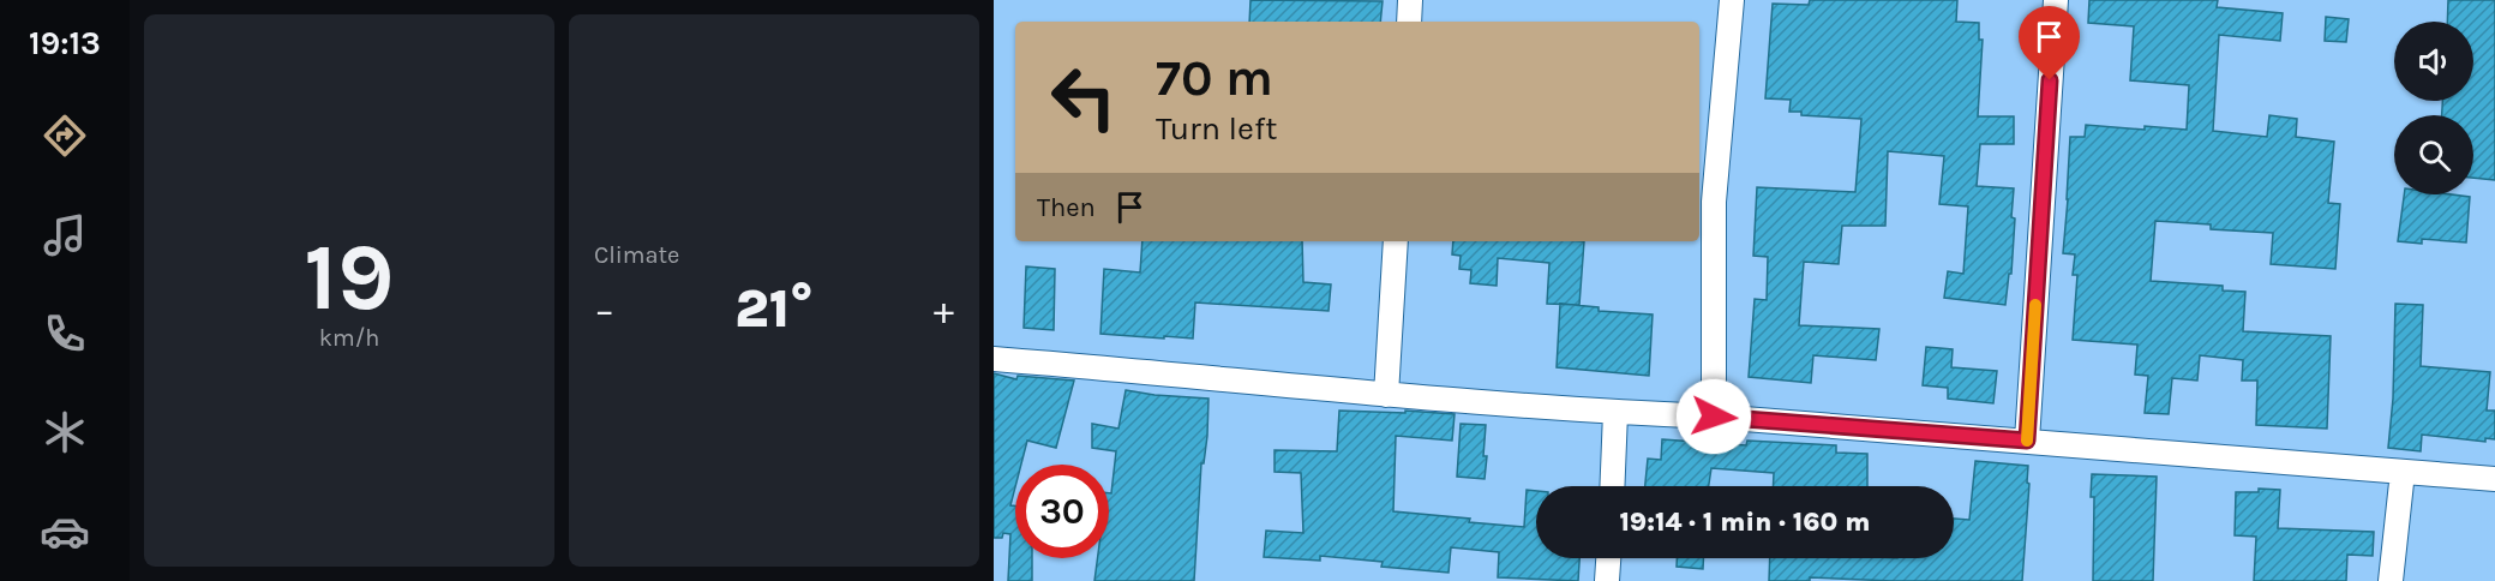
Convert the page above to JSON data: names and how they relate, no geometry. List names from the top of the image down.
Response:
{
  "page": {
    "tabs": "19:13",
    "tile": [
      ["19", "km/h"],
      "Climate"
    ],
    "turn": ["70 m", "Turn left"],
    "then": "Then",
    "heat": ["−", "21°", "+"],
    "limit": "30",
    "trip": "19:14 · 1 min · 160 m"
  }
}
